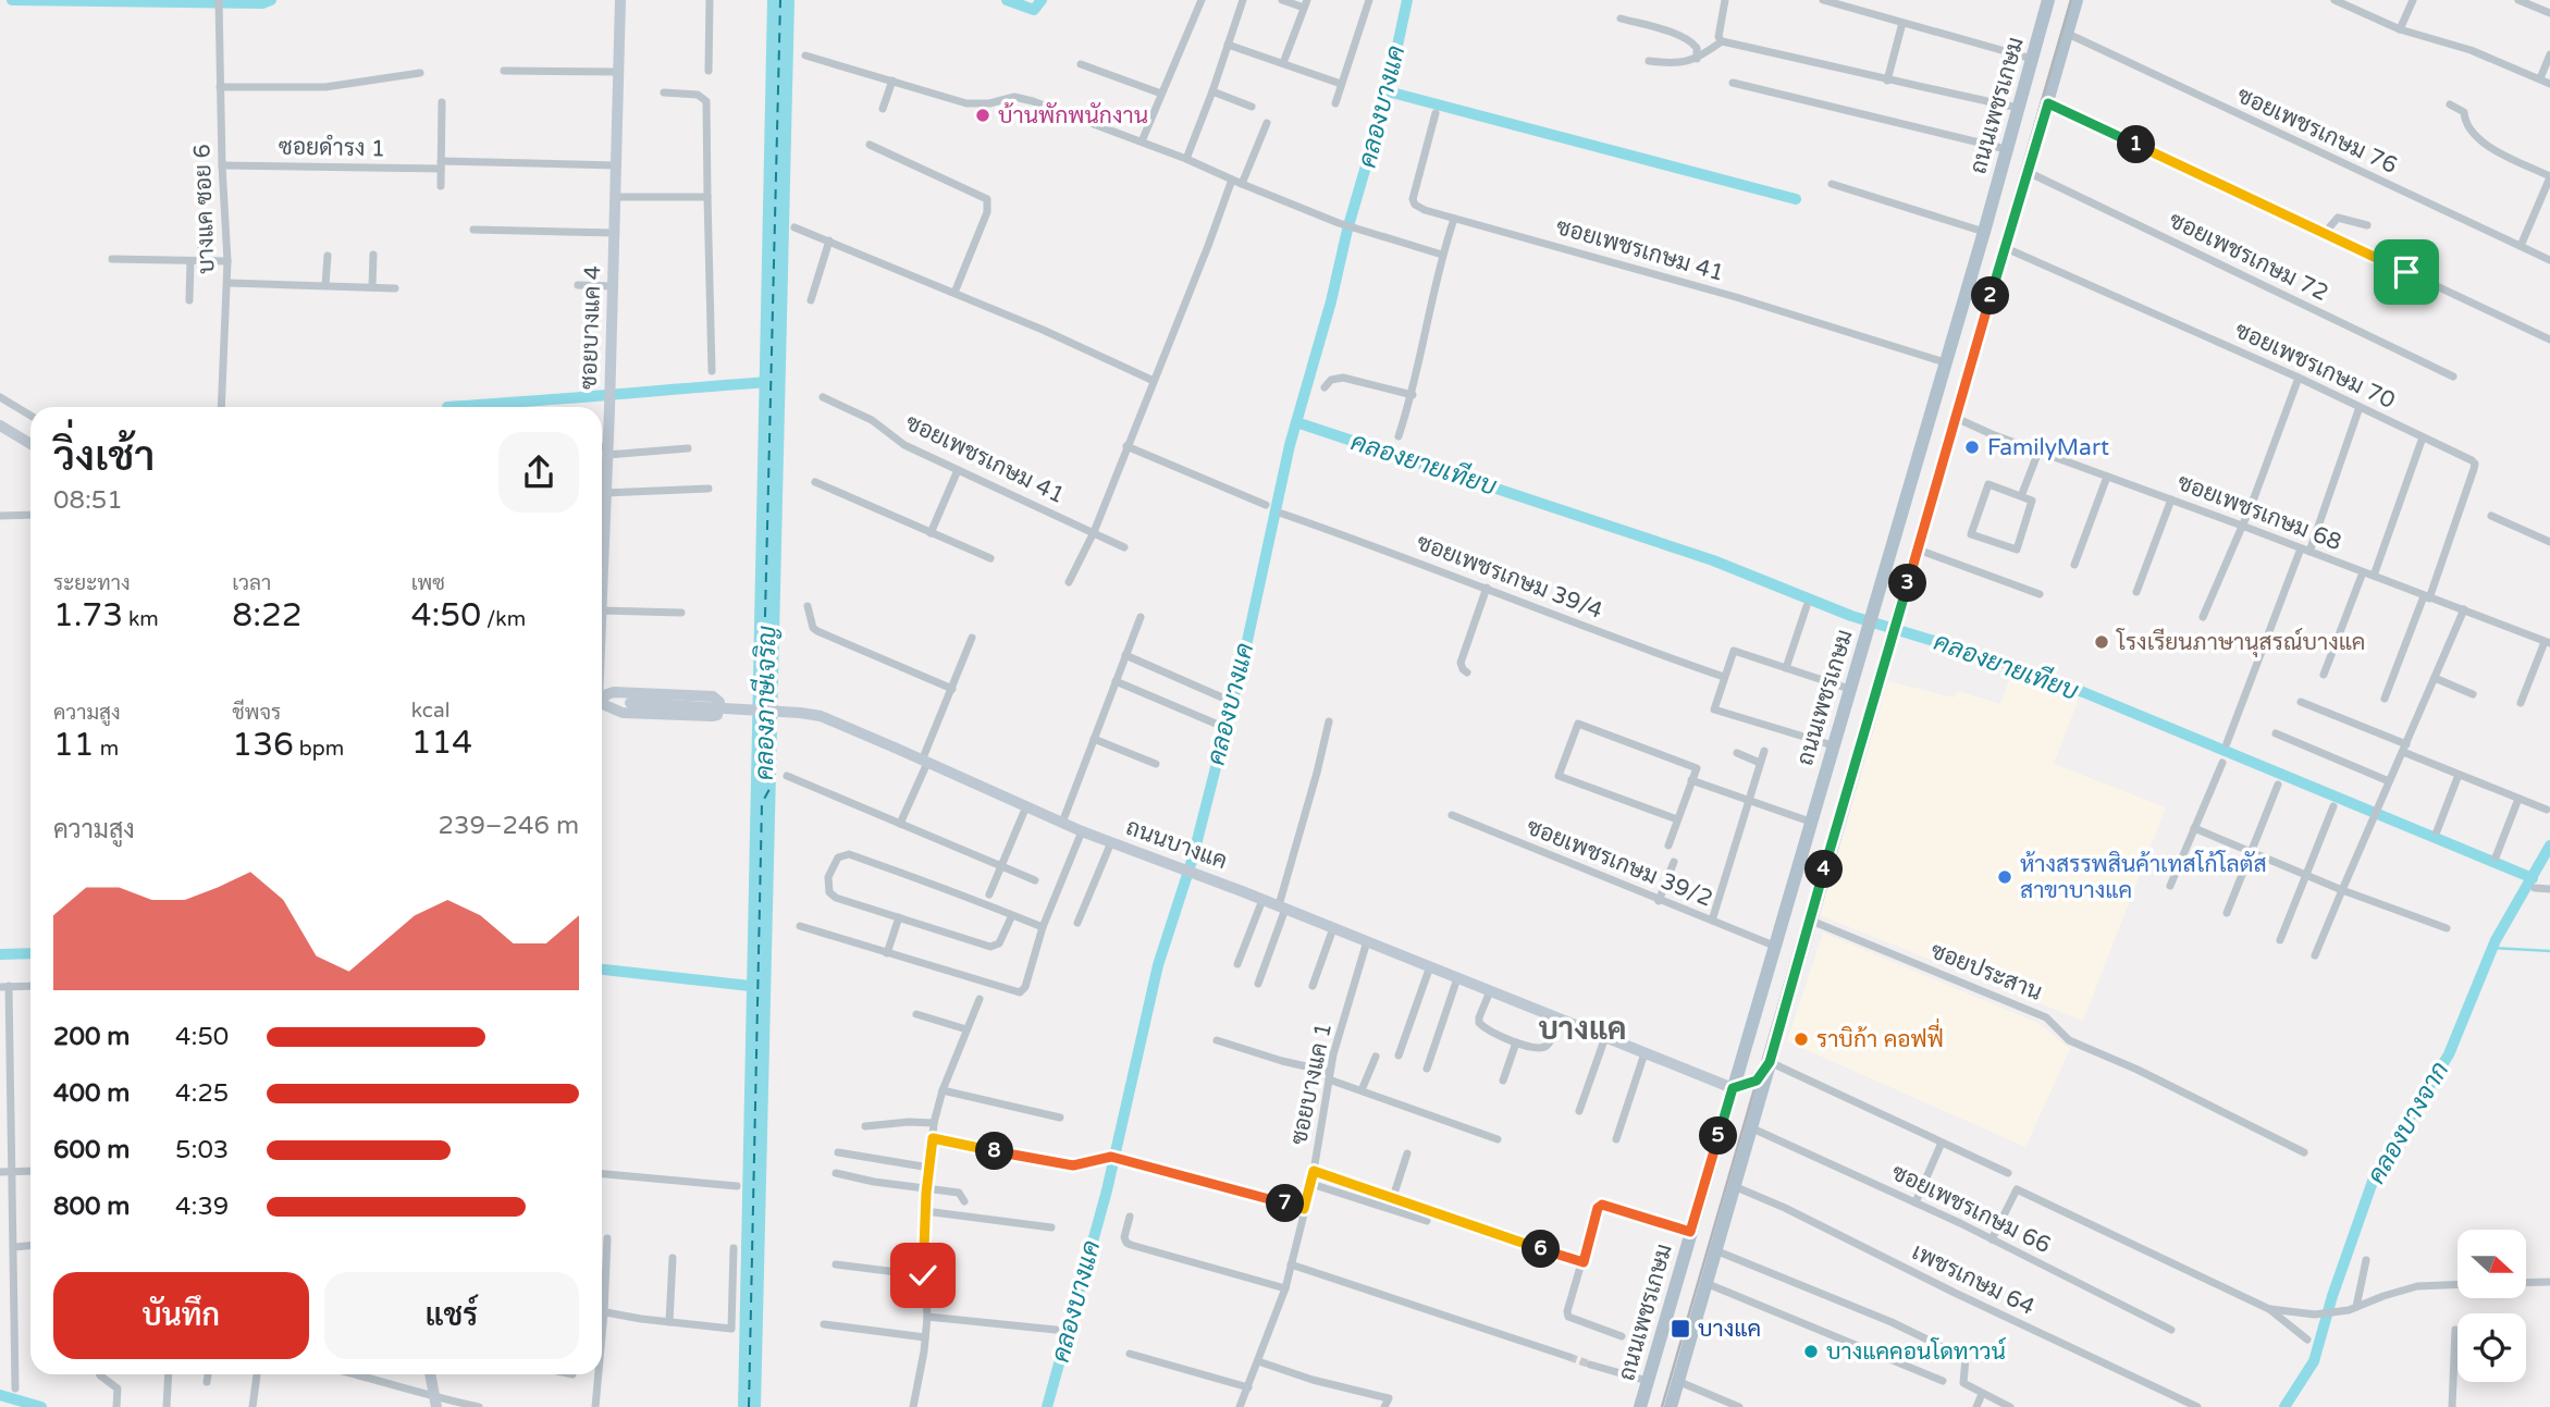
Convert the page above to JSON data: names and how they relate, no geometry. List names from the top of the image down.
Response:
{
  "streets": {
    "main road": ["ถนนเพชรเกษม", "ซอยบางแค 4", "ถนนบางแค"],
    "street": [
      "ซอยเพชรเกษม 76",
      "ซอยดำรง 1",
      "บางแค ซอย 6",
      "ซอยเพชรเกษม 41",
      "ซอยเพชรเกษม 72",
      "ซอยเพชรเกษม 70",
      "ซอยเพชรเกษม 68",
      "ซอยเพชรเกษม 39/4",
      "ซอยเพชรเกษม 39/2",
      "ซอยประสาน",
      "ซอยบางแค 1",
      "ซอยเพชรเกษม 66",
      "เพชรเกษม 64"
    ]
  },
  "crossings": [
    ["ถนนเพชรเกษม", "ซอยเพชรเกษม 76"],
    ["ถนนเพชรเกษม", "ซอยเพชรเกษม 41"],
    ["ถนนเพชรเกษม", "ซอยเพชรเกษม 72"],
    ["ถนนเพชรเกษม", "ซอยเพชรเกษม 70"],
    ["ถนนเพชรเกษม", "ซอยเพชรเกษม 68"],
    ["ถนนเพชรเกษม", "ถนนบางแค"],
    ["ถนนเพชรเกษม", "ซอยเพชรเกษม 39/2"],
    ["ถนนเพชรเกษม", "ซอยประสาน"],
    ["ถนนเพชรเกษม", "ซอยเพชรเกษม 66"],
    ["ถนนเพชรเกษม", "เพชรเกษม 64"],
    ["ซอยดำรง 1", "บางแค ซอย 6"],
    ["ซอยดำรง 1", "ซอยบางแค 4"],
    ["ซอยเพชรเกษม 70", "ซอยเพชรเกษม 68"],
    ["ถนนบางแค", "ซอยบางแค 1"]
  ],
  "districts": ["บางแค"],
  "water": [
    "คลองบางแค",
    "คลองยายเทียบ",
    "คลองภาษีเจริญ",
    "คลองบางจาก"
  ],
  "places": {
    "other": [
      "บ้านพักพนักงาน",
      "FamilyMart",
      "โรงเรียนภาษานุสรณ์บางแค",
      "ห้างสรรพสินค้าเทสโก้โลตัส สาขาบางแค",
      "ราบิก้า คอฟฟี่",
      "บางแคคอนโดทาวน์"
    ],
    "transit": ["บางแค"]
  },
  "north": "right",
  "page": {
    "pins": [
      "1",
      "2",
      "3",
      "4",
      "5",
      "8",
      "7",
      "6"
    ],
    "heading": ["วิ่งเช้า", "08:51"],
    "stats": [
      ["ระยะทาง", "1.73 km"],
      ["เวลา", "8:22"],
      ["เพซ", "4:50 /km"],
      ["ความสูง", "11 m"],
      ["ชีพจร", "136 bpm"],
      ["kcal", "114"]
    ],
    "chart": ["ความสูง", "239–246 m"],
    "list": [
      {
        "name": "200 m",
        "note": "4:50"
      },
      {
        "name": "400 m",
        "note": "4:25"
      },
      {
        "name": "600 m",
        "note": "5:03"
      },
      {
        "name": "800 m",
        "note": "4:39"
      }
    ],
    "buttons": ["บันทึก", "แชร์"]
  }
}
